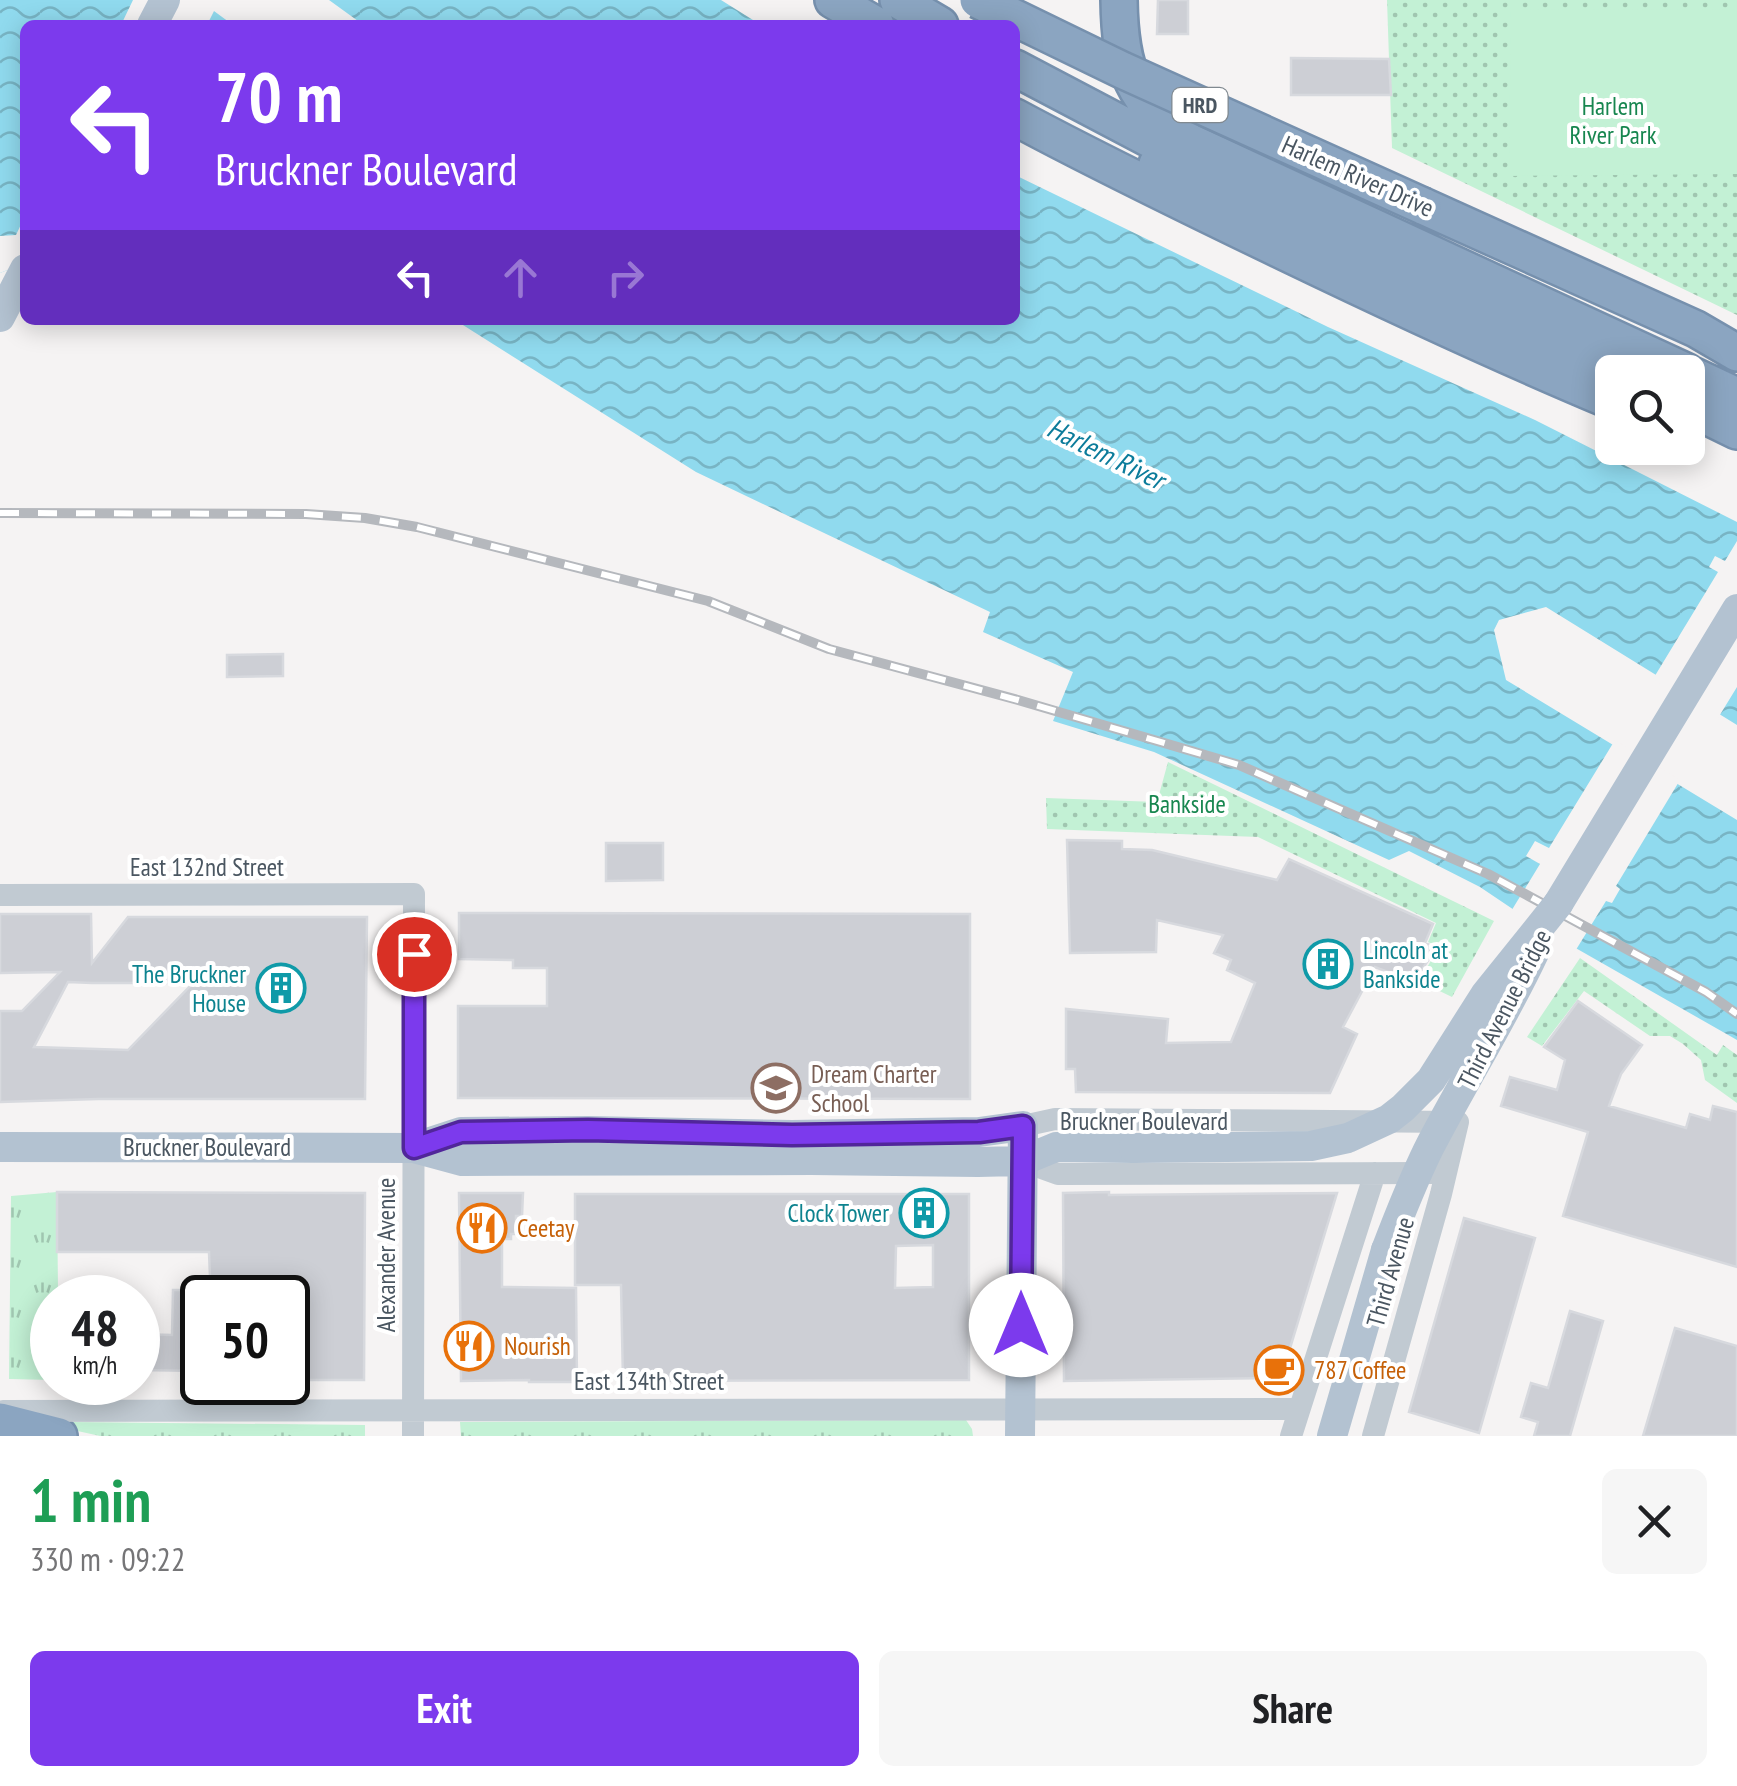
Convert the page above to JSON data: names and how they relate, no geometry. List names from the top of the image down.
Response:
{
  "streets": {
    "highway": ["HRD", "Harlem River Drive"],
    "main road": ["Third Avenue Bridge", "Bruckner Boulevard"],
    "street": [
      "East 132nd Street",
      "Alexander Avenue",
      "Third Avenue",
      "East 134th Street"
    ]
  },
  "crossings": [
    ["East 132nd Street", "Alexander Avenue"],
    ["Bruckner Boulevard", "Alexander Avenue"],
    ["Bruckner Boulevard", "Third Avenue"],
    ["Alexander Avenue", "East 134th Street"],
    ["Third Avenue", "East 134th Street"]
  ],
  "water": ["Harlem River"],
  "parks": ["Harlem River Park", "Bankside"],
  "places": {
    "building": ["Lincoln at Bankside", "The Bruckner House", "Clock Tower"],
    "school or university": ["Dream Charter School"],
    "restaurant": ["Ceetay", "Nourish"],
    "cafe": ["787 Coffee"]
  },
  "page": {
    "turn": ["70 m", "Bruckner Boulevard"],
    "speed": "48 km/h",
    "limit": "50",
    "heading": ["1 min", "330 m · 09:22"],
    "buttons": ["Exit", "Share"]
  }
}
